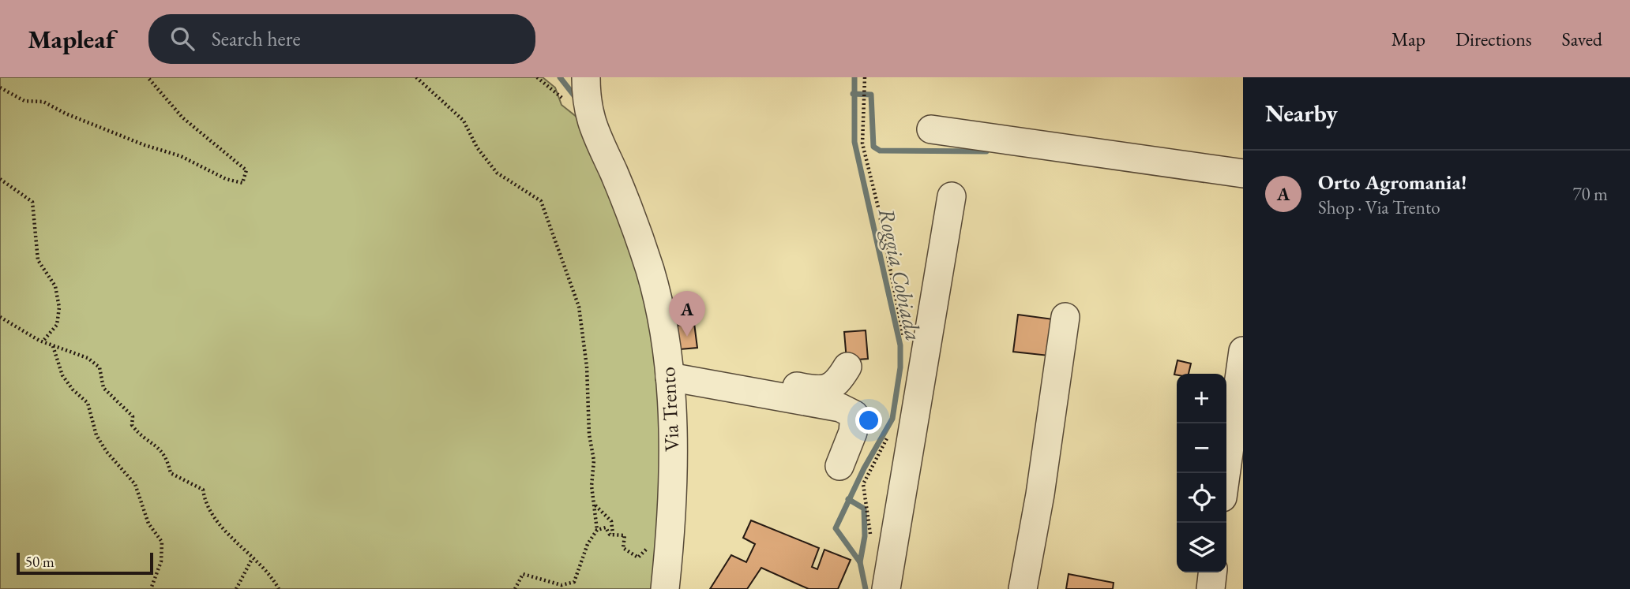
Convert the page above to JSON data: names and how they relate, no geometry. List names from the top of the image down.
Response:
{
  "streets": {
    "street": ["Via Trento"]
  },
  "water": ["Roggia Cobiada"],
  "scale_bar": "50 m",
  "page": {
    "header": "Mapleaf",
    "search": "Search here",
    "nav": ["Map", "Directions", "Saved"],
    "heading": "Nearby",
    "list": [
      {
        "mark": "A",
        "name": "Orto Agromania!",
        "note": "Shop · Via Trento",
        "value": "70 m"
      }
    ],
    "pins": "A",
    "map_buttons": ["+", "−"],
    "scale": "50 m"
  }
}
